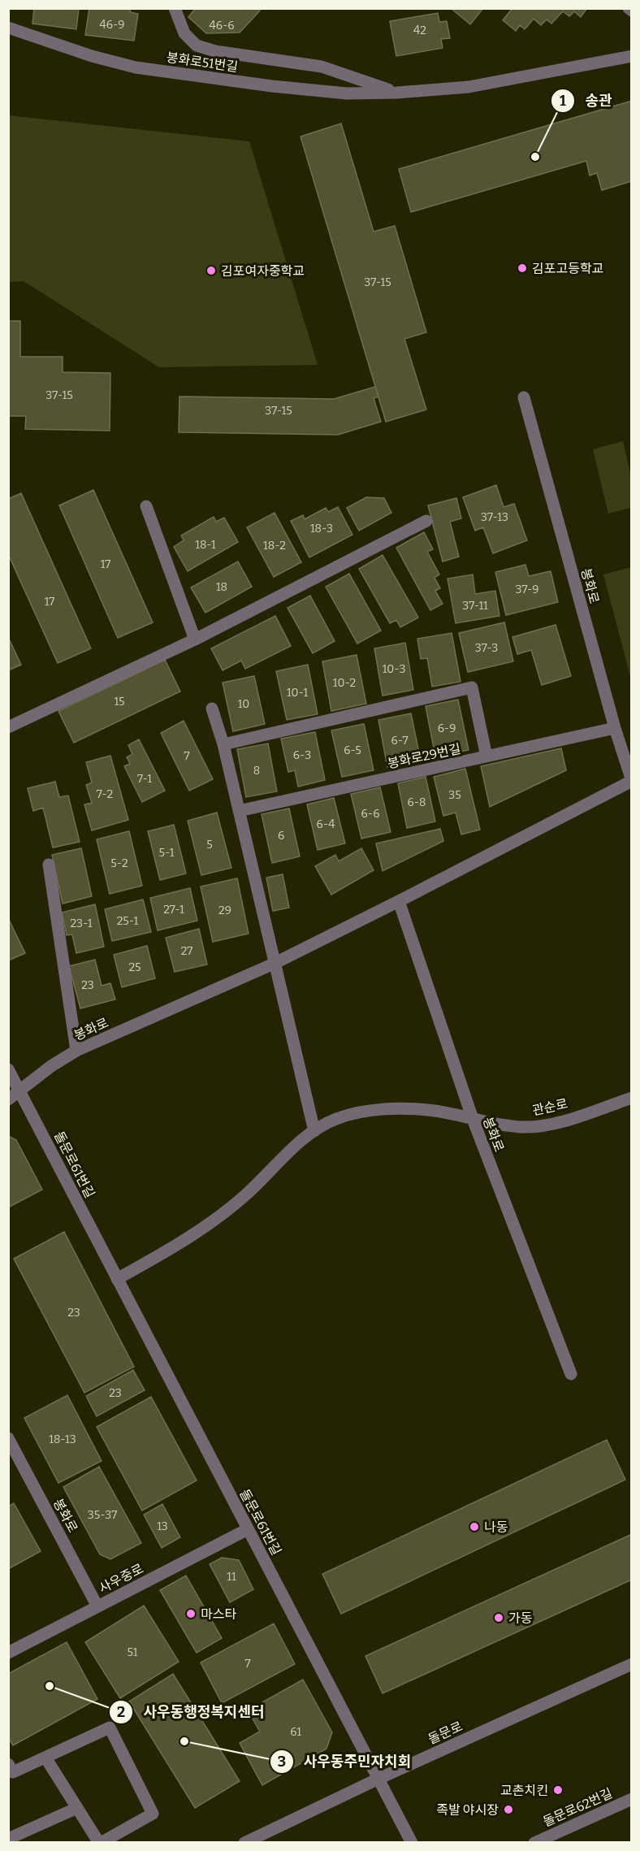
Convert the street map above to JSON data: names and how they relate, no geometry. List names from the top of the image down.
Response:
{
  "streets": {
    "street": [
      "봉화로51번길",
      "봉화로",
      "봉화로29번길",
      "관순로",
      "돌문로61번길",
      "사우중로",
      "돌문로",
      "돌문로62번길"
    ]
  },
  "crossings": [
    ["봉화로", "봉화로29번길"],
    ["봉화로", "관순로"],
    ["봉화로", "돌문로61번길"],
    ["봉화로", "사우중로"],
    ["돌문로61번길", "사우중로"],
    ["돌문로61번길", "돌문로"]
  ],
  "places": [
    "송관",
    "김포고등학교",
    "김포여자중학교",
    "나동",
    "마스타",
    "가동",
    "사우동행정복지센터",
    "사우동주민자치회",
    "교촌치킨",
    "족발 야시장"
  ],
  "house_numbers": [
    "46-9",
    "46-6",
    "42",
    "37-15",
    "37-15",
    "37-15",
    "37-13",
    "18-3",
    "18-1",
    "18-2",
    "17",
    "18",
    "37-9",
    "17",
    "37-11",
    "37-3",
    "10-3",
    "10-2",
    "10-1",
    "15",
    "10",
    "6-9",
    "6-7",
    "6-5",
    "6-3",
    "7",
    "8",
    "7-1",
    "7-2",
    "35",
    "6-8",
    "6-6",
    "6-4",
    "6",
    "5",
    "5-1",
    "5-2",
    "27-1",
    "29",
    "25-1",
    "23-1",
    "27",
    "25",
    "23",
    "23",
    "23",
    "18-13",
    "35-37",
    "13",
    "11",
    "51",
    "7",
    "61"
  ]
}
